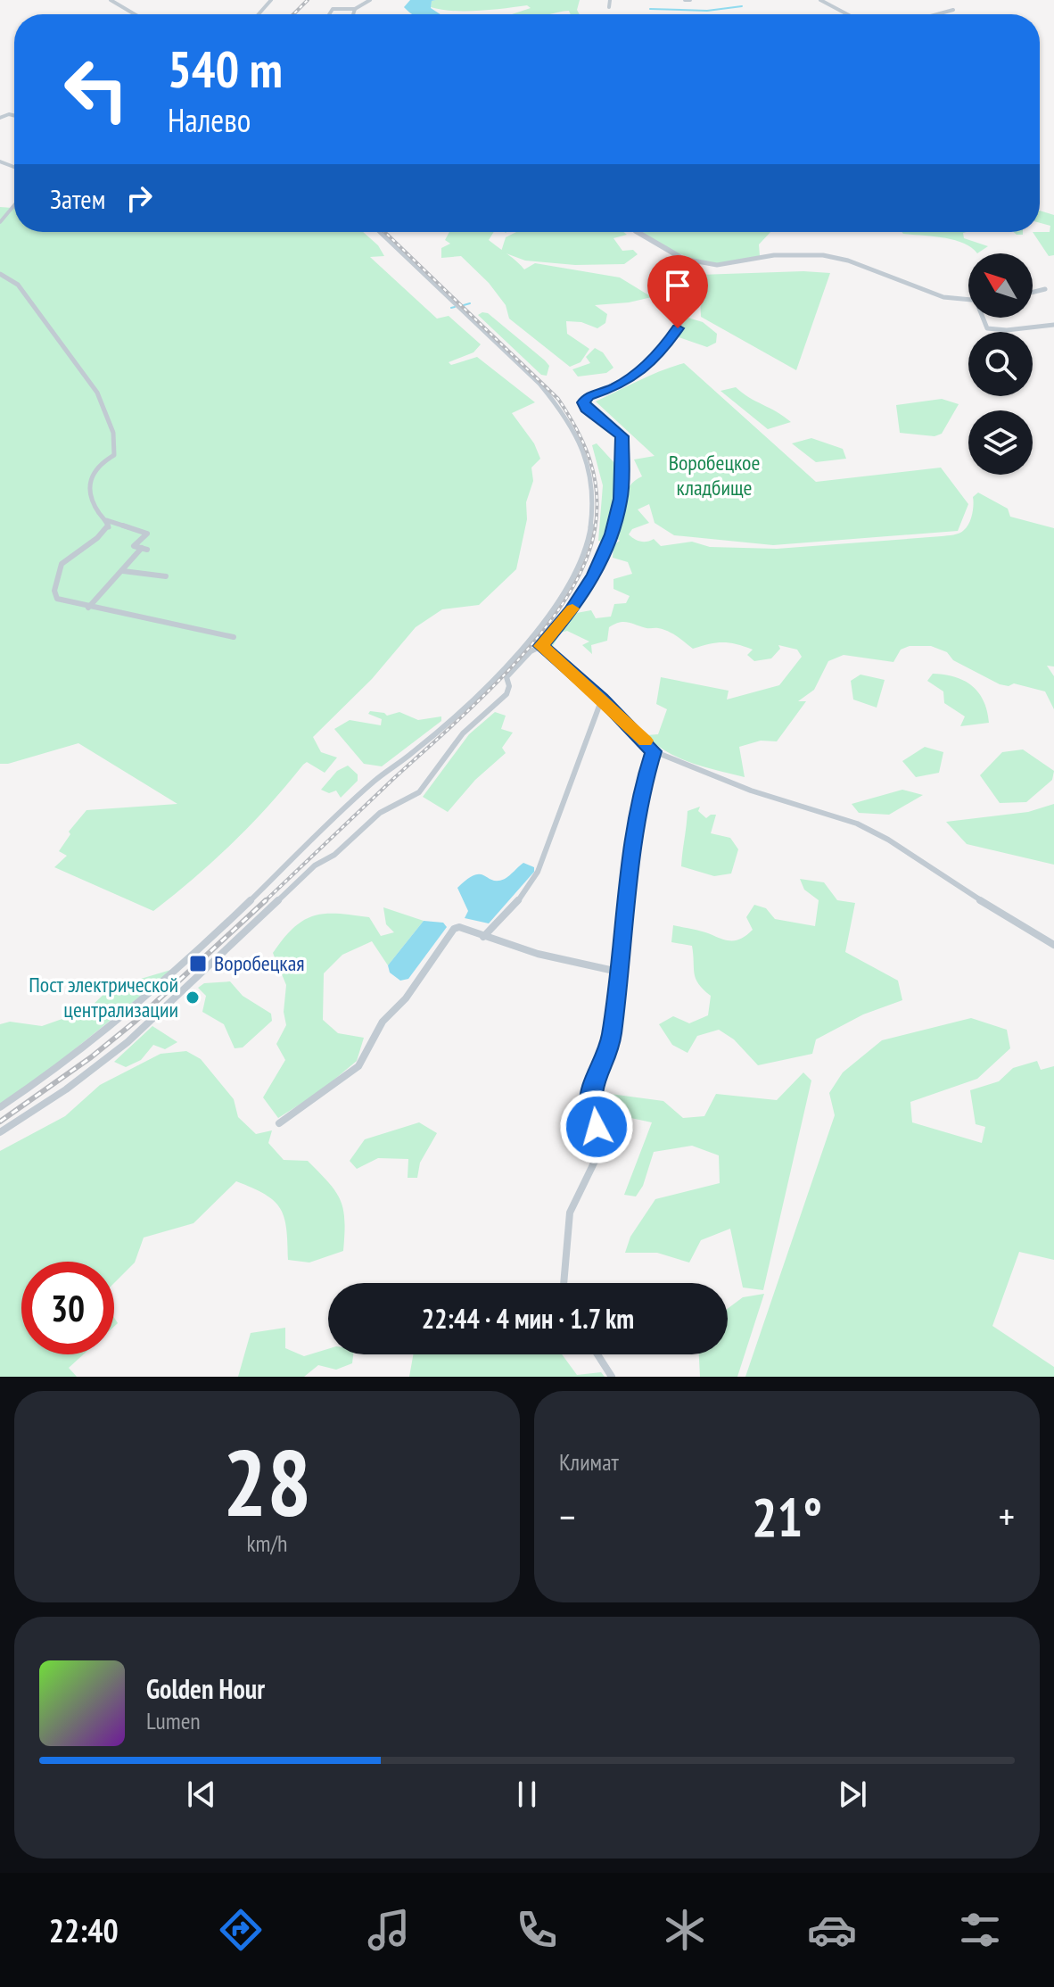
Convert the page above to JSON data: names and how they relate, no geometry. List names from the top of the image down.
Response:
{
  "parks": ["Воробецкое кладбище"],
  "places": {
    "transit": ["Воробецкая"],
    "other": ["Пост электрической централизации"]
  },
  "north": "top left",
  "page": {
    "turn": ["540 m", "Налево"],
    "then": "Затем",
    "limit": "30",
    "trip": "22:44 · 4 мин · 1.7 km",
    "tile": [
      ["28", "km/h"],
      "Климат"
    ],
    "heat": ["−", "21°", "+"],
    "song": ["Golden Hour", "Lumen"],
    "tabs": "22:40"
  }
}
